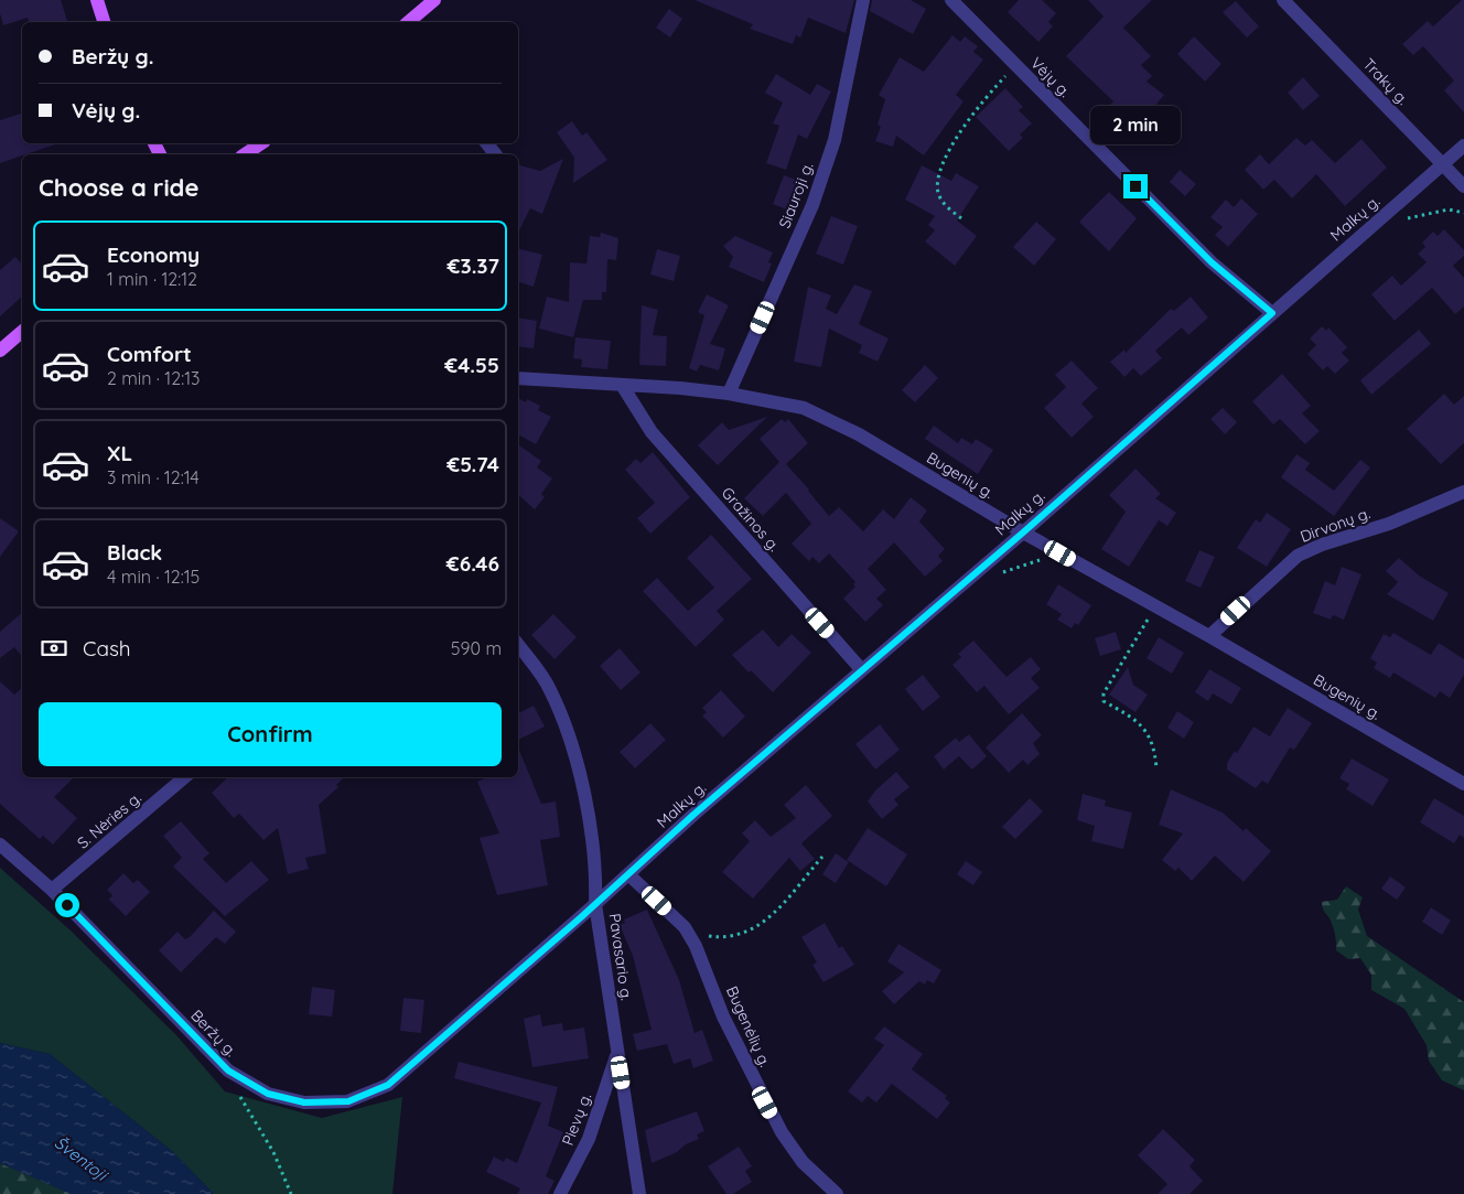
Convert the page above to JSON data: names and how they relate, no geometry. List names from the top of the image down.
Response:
{
  "streets": {
    "street": [
      "Vėjų g.",
      "Trakų g.",
      "Siauroji g.",
      "Malkų g.",
      "Bugenių g.",
      "Gražinos g.",
      "Dirvonų g.",
      "S. Nėries g.",
      "Pavasario g.",
      "Bugenėlių g.",
      "Beržų g.",
      "Pievų g."
    ]
  },
  "crossings": [
    ["Vėjų g.", "Malkų g."],
    ["Trakų g.", "Malkų g."],
    ["Siauroji g.", "Bugenių g."],
    ["Malkų g.", "Bugenių g."],
    ["Malkų g.", "Gražinos g."],
    ["Malkų g.", "Pavasario g."],
    ["Malkų g.", "Bugenėlių g."],
    ["Malkų g.", "Beržų g."],
    ["Bugenių g.", "Gražinos g."],
    ["Bugenių g.", "Dirvonų g."],
    ["S. Nėries g.", "Beržų g."],
    ["Pavasario g.", "Beržų g."],
    ["Pavasario g.", "Pievų g."]
  ],
  "water": ["Šventoji"],
  "page": {
    "banner": ["Beržų g.", "Vėjų g."],
    "bubble": "2 min",
    "heading": "Choose a ride",
    "list": [
      {
        "name": "Economy",
        "note": "1 min · 12:12",
        "value": "€3.37"
      },
      {
        "name": "Comfort",
        "note": "2 min · 12:13",
        "value": "€4.55"
      },
      {
        "name": "XL",
        "note": "3 min · 12:14",
        "value": "€5.74"
      },
      {
        "name": "Black",
        "note": "4 min · 12:15",
        "value": "€6.46"
      }
    ],
    "pay": ["Cash", "590 m"],
    "buttons": "Confirm"
  }
}
